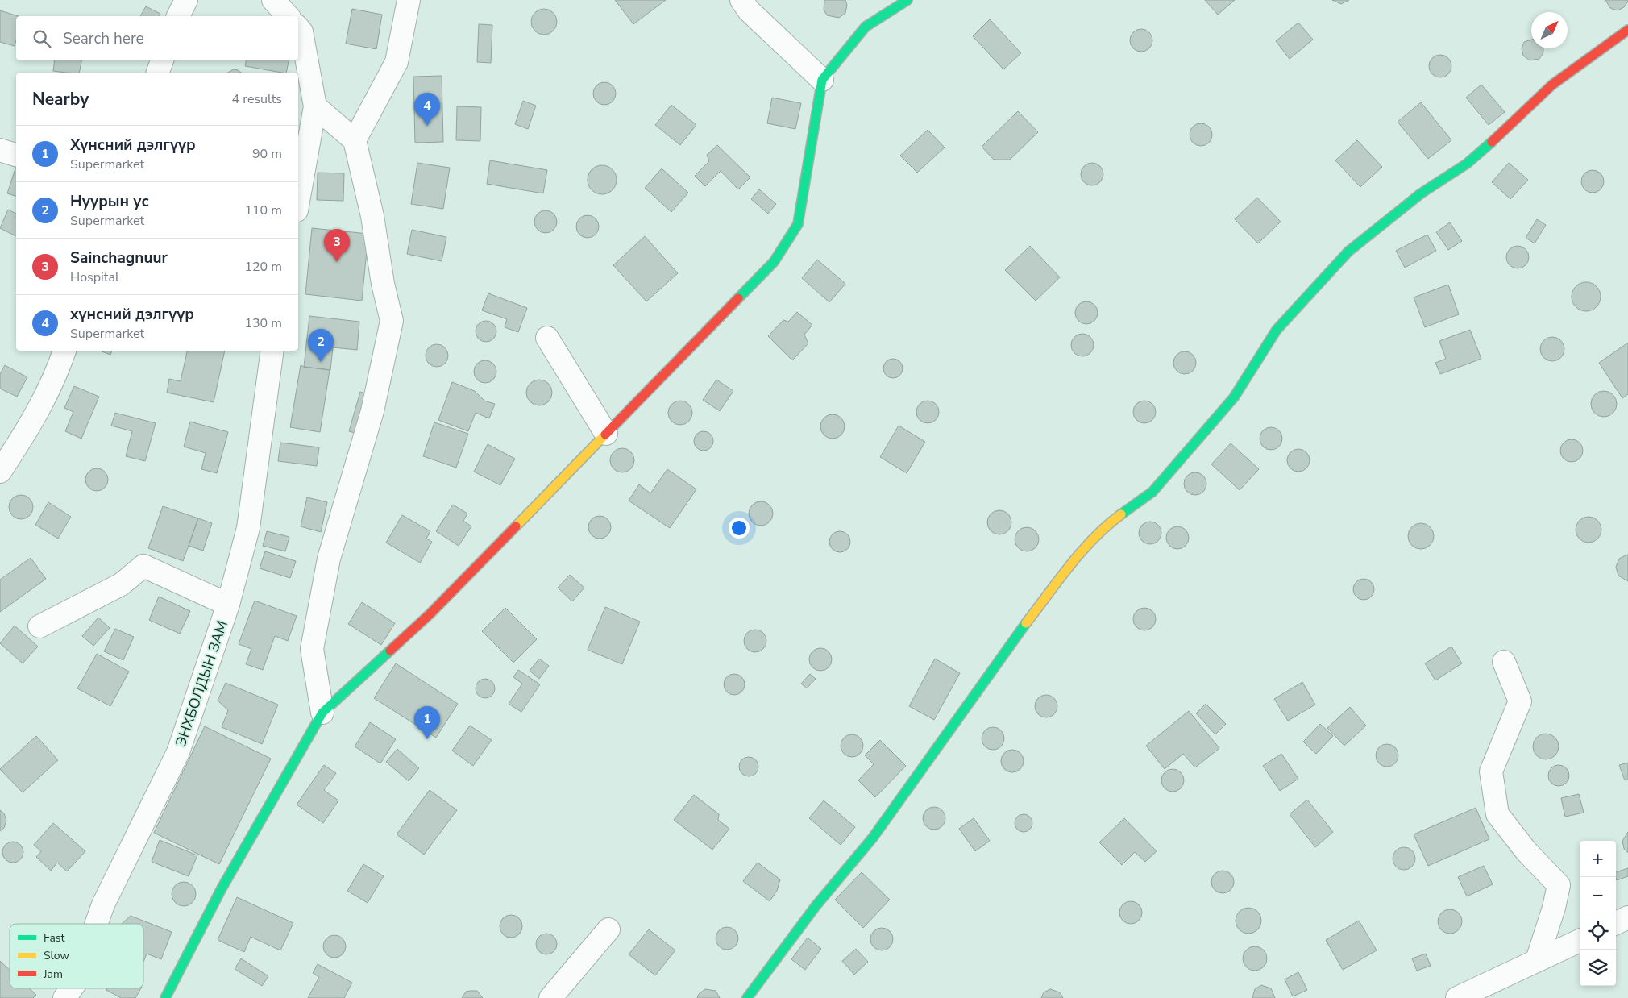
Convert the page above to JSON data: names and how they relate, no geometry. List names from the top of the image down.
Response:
{
  "streets": {
    "street": ["ЭНХБОЛДЫН ЗАМ"]
  },
  "legend": ["Fast", "Slow", "Jam"],
  "north": "top right",
  "page": {
    "search": "Search here",
    "heading": ["Nearby", "4 results"],
    "pins": [
      "4",
      "3",
      "2",
      "1"
    ],
    "list": [
      {
        "mark": "1",
        "name": "Хүнсний дэлгүүр",
        "note": "Supermarket",
        "value": "90 m"
      },
      {
        "mark": "2",
        "name": "Нуурын ус",
        "note": "Supermarket",
        "value": "110 m"
      },
      {
        "mark": "3",
        "name": "Sainchagnuur",
        "note": "Hospital",
        "value": "120 m"
      },
      {
        "mark": "4",
        "name": "хүнсний дэлгүүр",
        "note": "Supermarket",
        "value": "130 m"
      }
    ],
    "map_buttons": ["+", "−"]
  }
}
